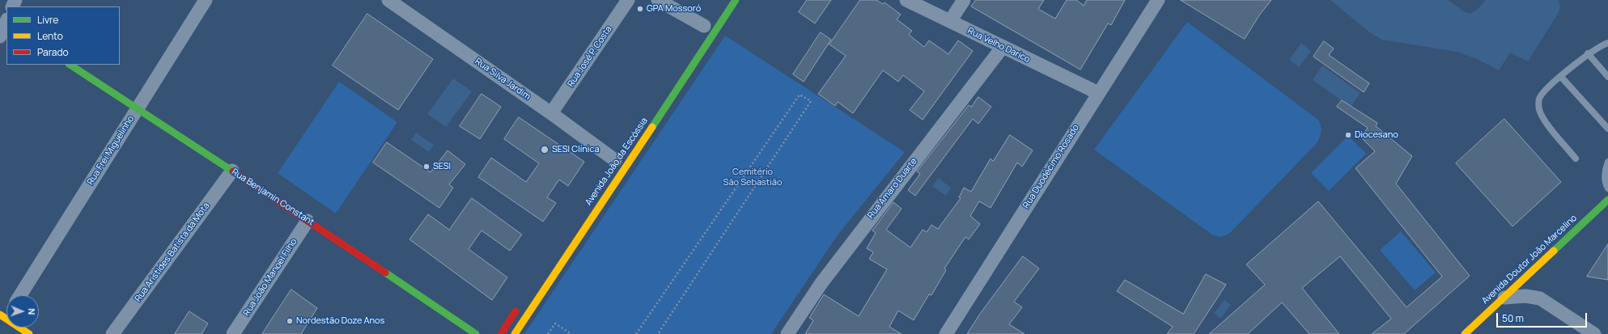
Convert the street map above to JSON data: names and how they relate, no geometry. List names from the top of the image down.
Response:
{
  "streets": {
    "street": [
      "Rua Velho Darico",
      "Rua José P. Costa",
      "Rua Silva Jardim",
      "Rua Frei Miguelinho",
      "Avenida João da Escóssia",
      "Rua Duodécimo Rosado",
      "Rua Amaro Duarte",
      "Rua Benjamin Constant",
      "Rua Aristides Batista da Mota",
      "Avenida Doutor João Marcelino",
      "Rua João Manoel Filho"
    ]
  },
  "crossings": [
    ["Rua Velho Darico", "Rua Duodécimo Rosado"],
    ["Rua Velho Darico", "Rua Amaro Duarte"],
    ["Rua José P. Costa", "Rua Silva Jardim"],
    ["Rua Frei Miguelinho", "Rua Benjamin Constant"],
    ["Rua Benjamin Constant", "Rua Aristides Batista da Mota"],
    ["Rua Benjamin Constant", "Rua João Manoel Filho"]
  ],
  "parks": ["Cemitério São Sebastião"],
  "places": [
    "GPA Mossoró",
    "Diocesano",
    "SESI Clínica",
    "SESI",
    "Nordestão Doze Anos"
  ],
  "legend": ["Livre", "Lento", "Parado"],
  "scale_bar": "50 m",
  "north": "right"
}
